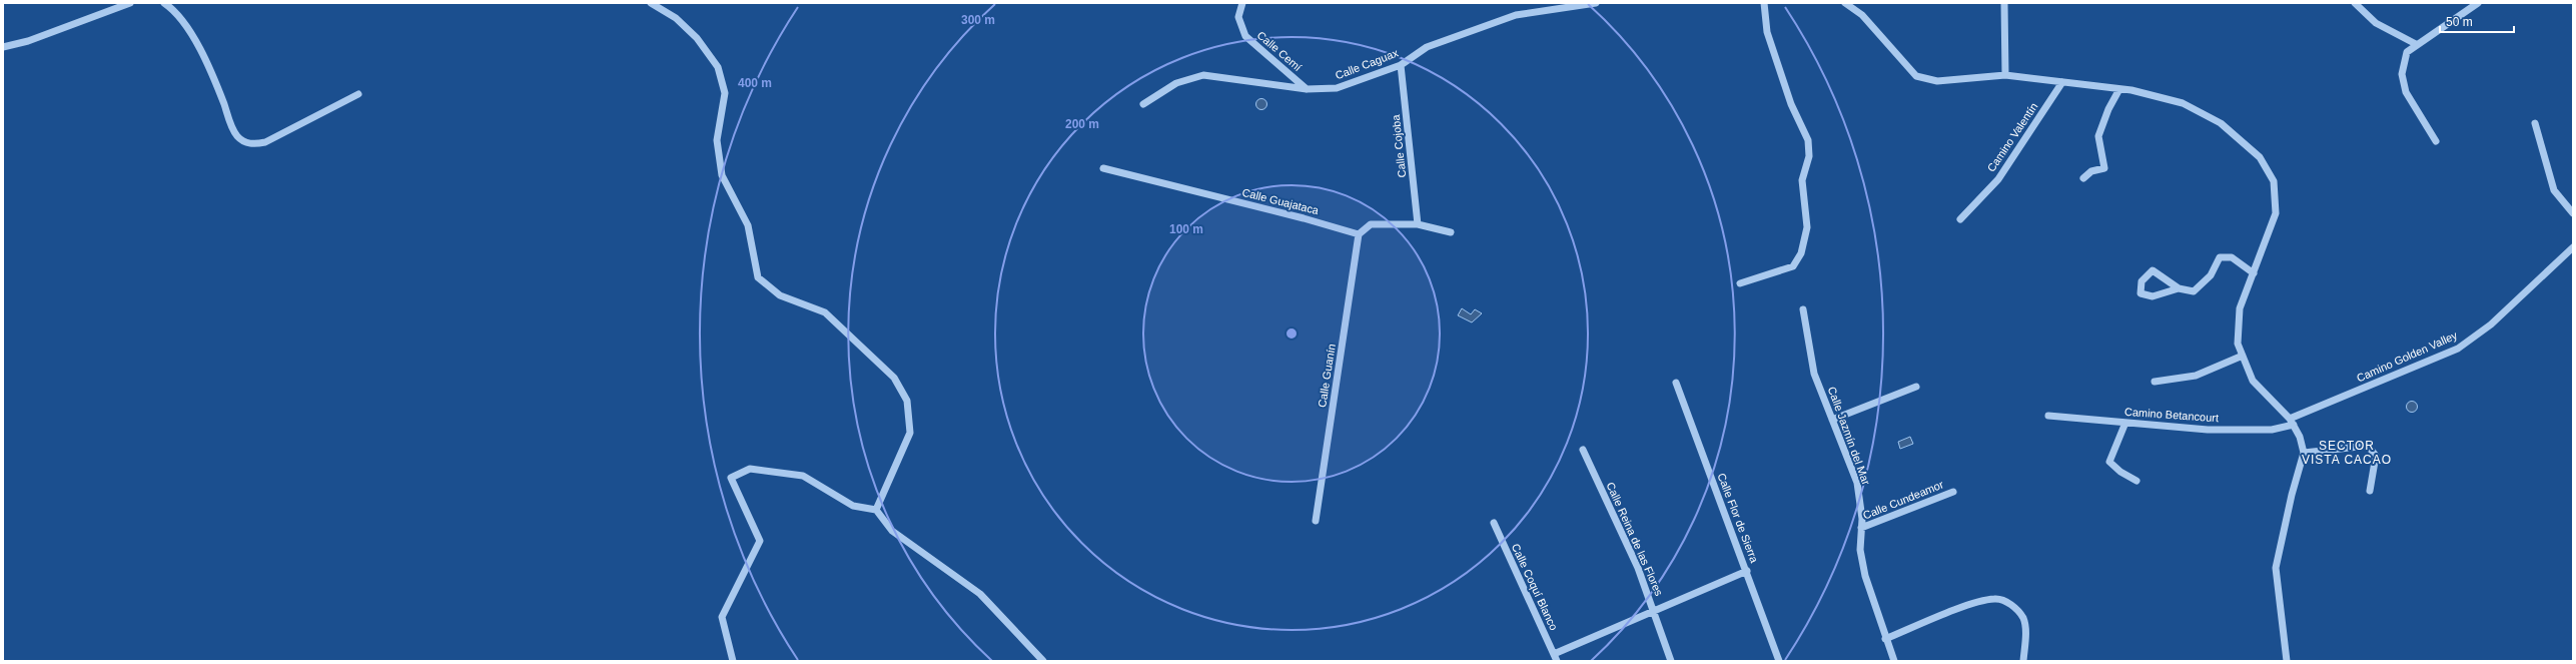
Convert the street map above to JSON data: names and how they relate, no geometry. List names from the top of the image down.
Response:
{
  "streets": {
    "street": [
      "Calle Cemí",
      "Calle Caguax",
      "Camino Valentín",
      "Calle Cojoba",
      "Calle Guajataca",
      "Camino Golden Valley",
      "Calle Guanín",
      "Camino Betancourt",
      "Calle Jazmín del Mar",
      "Calle Cundeamor",
      "Calle Flor de Sierra",
      "Calle Reina de las Flores",
      "Calle Coquí Blanco"
    ]
  },
  "crossings": [
    ["Calle Cemí", "Calle Caguax"],
    ["Calle Caguax", "Calle Cojoba"],
    ["Calle Guajataca", "Calle Guanín"],
    ["Calle Jazmín del Mar", "Calle Cundeamor"]
  ],
  "districts": ["SECTOR VISTA CACAO"],
  "scale_bar": "50 m",
  "rings": [
    "300 m",
    "400 m",
    "200 m",
    "100 m"
  ]
}
